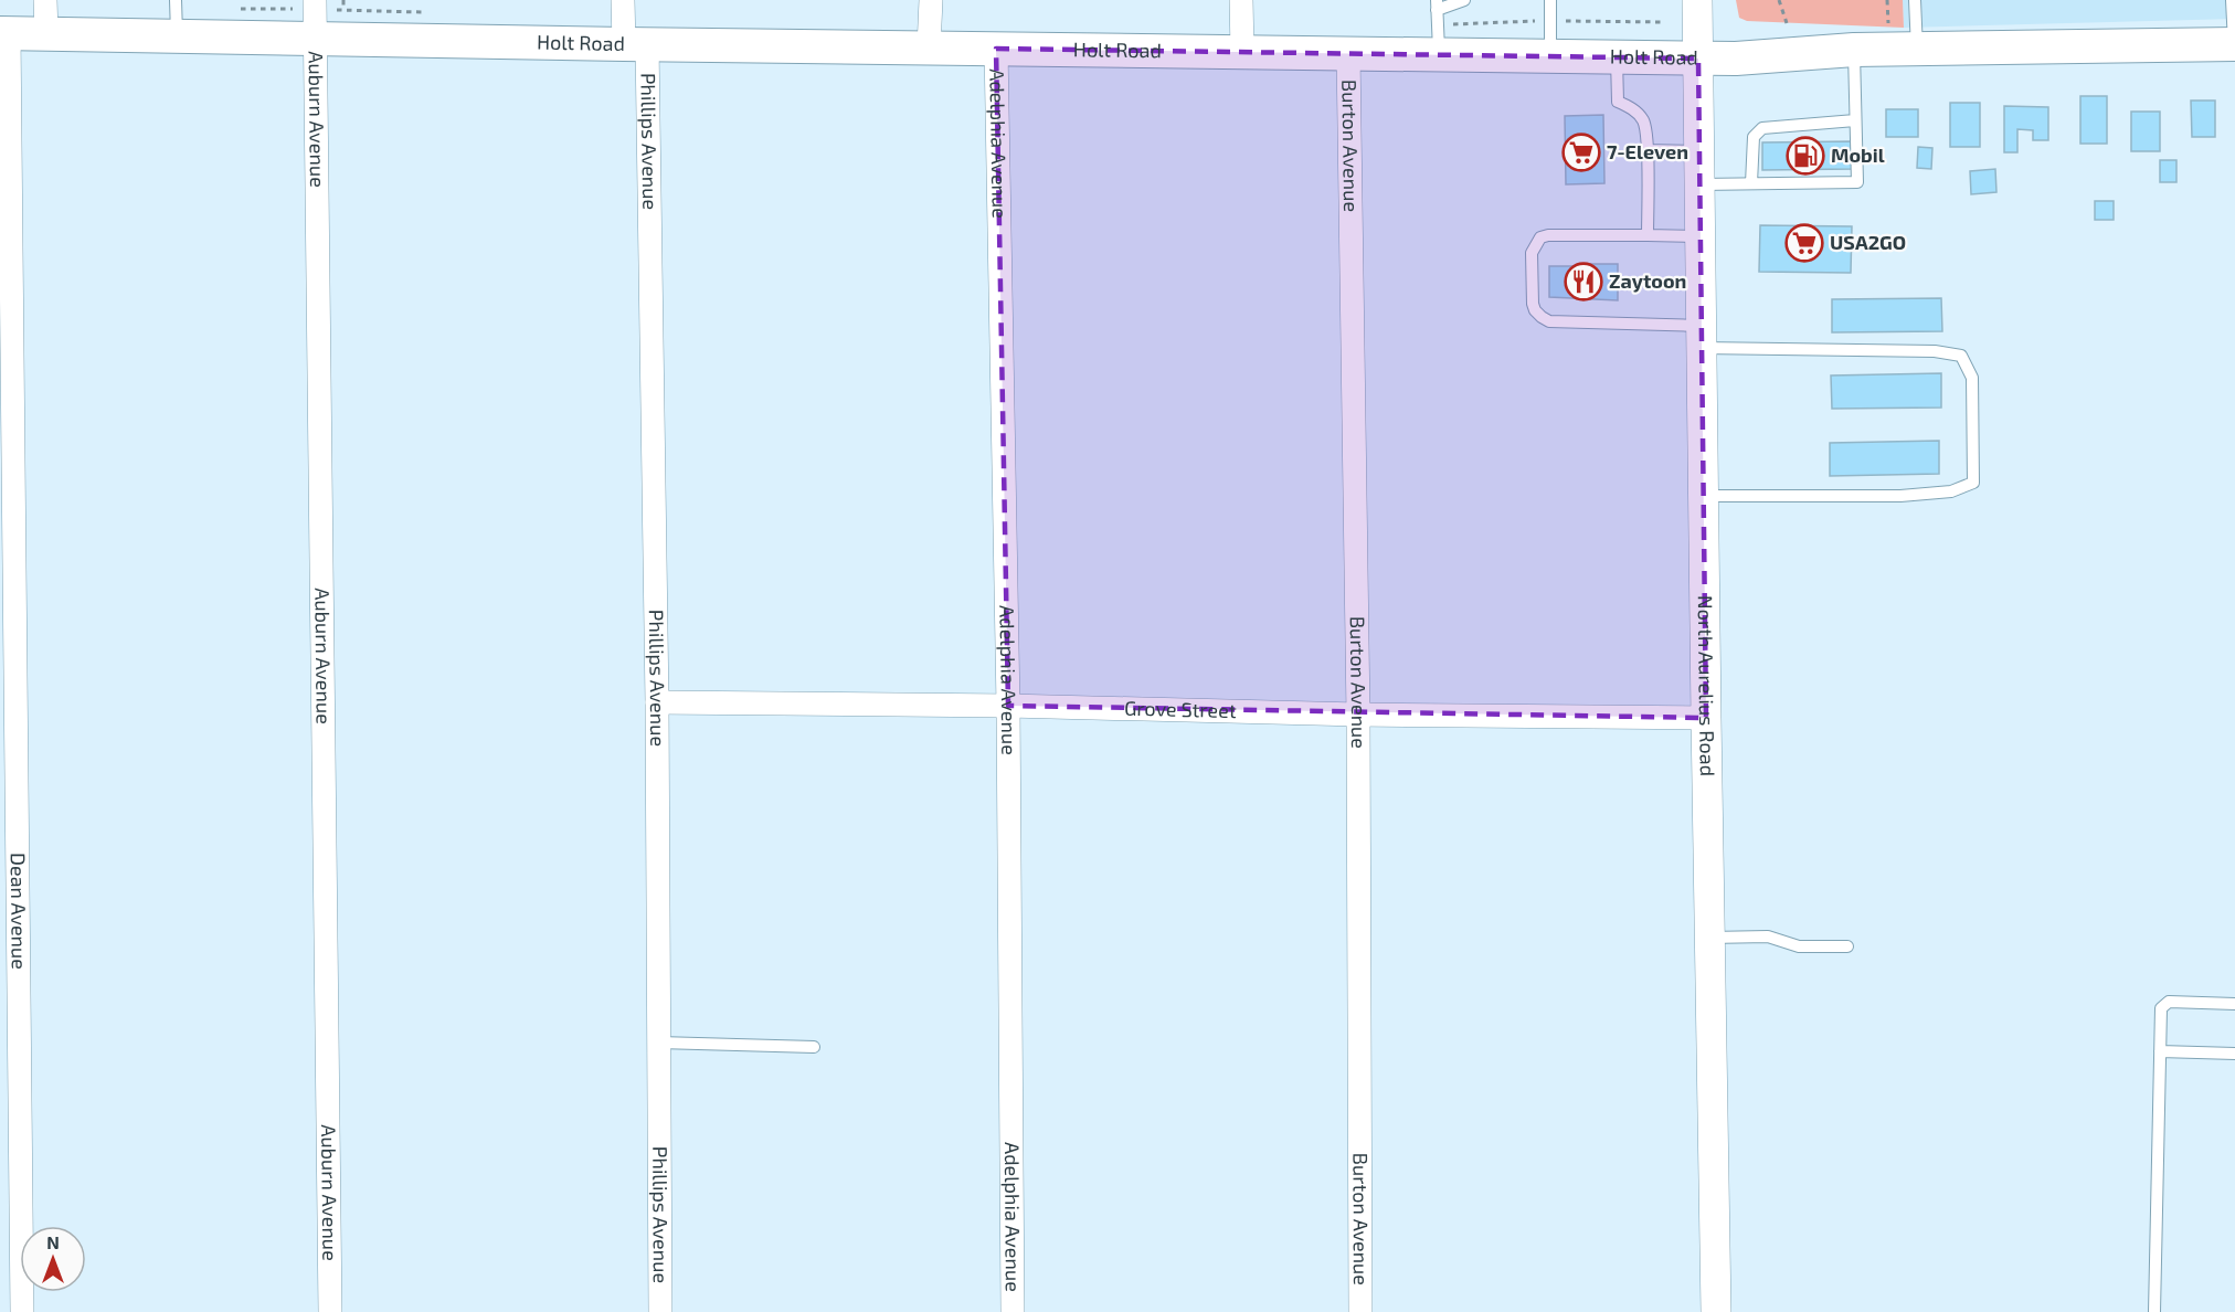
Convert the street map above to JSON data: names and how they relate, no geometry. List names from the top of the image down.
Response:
{
  "streets": {
    "main road": ["Holt Road"],
    "street": [
      "Auburn Avenue",
      "Phillips Avenue",
      "Adelphia Avenue",
      "Burton Avenue",
      "North Aurelius Road",
      "Grove Street",
      "Dean Avenue"
    ]
  },
  "crossings": [
    ["Holt Road", "Auburn Avenue"],
    ["Holt Road", "Phillips Avenue"],
    ["Holt Road", "Adelphia Avenue"],
    ["Holt Road", "Burton Avenue"],
    ["Holt Road", "North Aurelius Road"],
    ["Holt Road", "Dean Avenue"],
    ["Phillips Avenue", "Grove Street"],
    ["Adelphia Avenue", "Grove Street"],
    ["Burton Avenue", "Grove Street"],
    ["North Aurelius Road", "Grove Street"]
  ],
  "places": {
    "supermarket": ["7-Eleven", "USA2GO"],
    "fuel station": ["Mobil"],
    "restaurant": ["Zaytoon"]
  },
  "north": "top"
}
